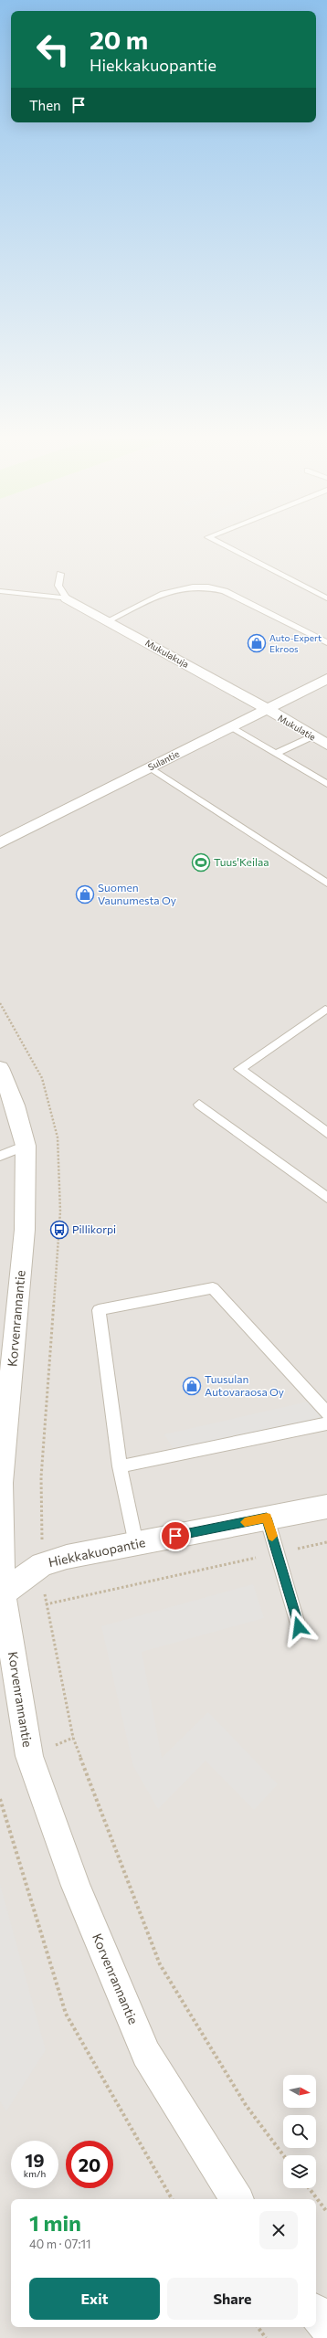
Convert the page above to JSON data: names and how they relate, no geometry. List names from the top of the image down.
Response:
{
  "streets": {
    "street": [
      "Mukulakuja",
      "Mukulatie",
      "Sulantie",
      "Korvenrannantie",
      "Hiekkakuopantie"
    ]
  },
  "crossings": [
    ["Mukulakuja", "Mukulatie"],
    ["Mukulakuja", "Sulantie"],
    ["Mukulatie", "Sulantie"],
    ["Korvenrannantie", "Hiekkakuopantie"]
  ],
  "places": {
    "shop": ["Auto-Expert Ekroos", "Suomen Vaunumesta Oy", "Tuusulan Autovaraosa Oy"],
    "sports": ["Tuus'Keilaa"],
    "bus stop": ["Pillikorpi"]
  },
  "north": "right",
  "page": {
    "turn": ["20 m", "Hiekkakuopantie"],
    "then": "Then",
    "speed": "19 km/h",
    "limit": "20",
    "heading": ["1 min", "40 m · 07:11"],
    "buttons": ["Exit", "Share"]
  }
}
